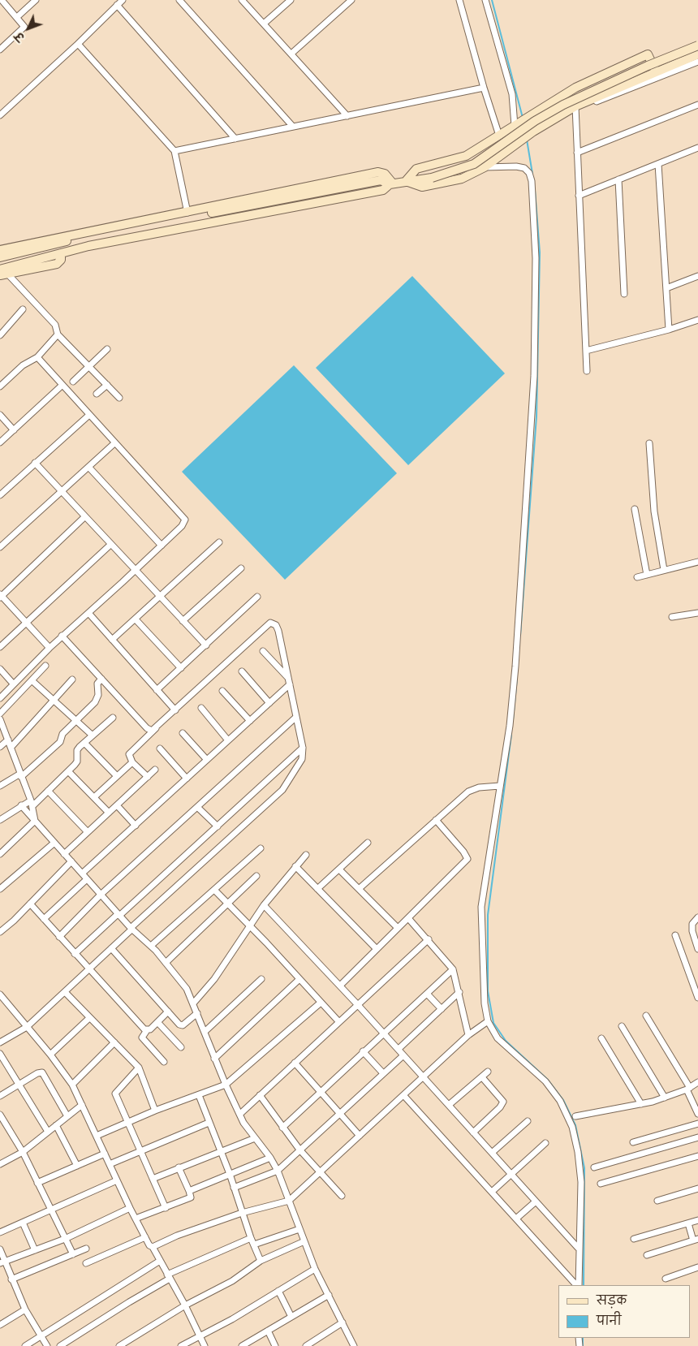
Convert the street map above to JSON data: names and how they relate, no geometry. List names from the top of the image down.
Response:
{
  "legend": ["सड़क", "पानी"],
  "north": "bottom left"
}
